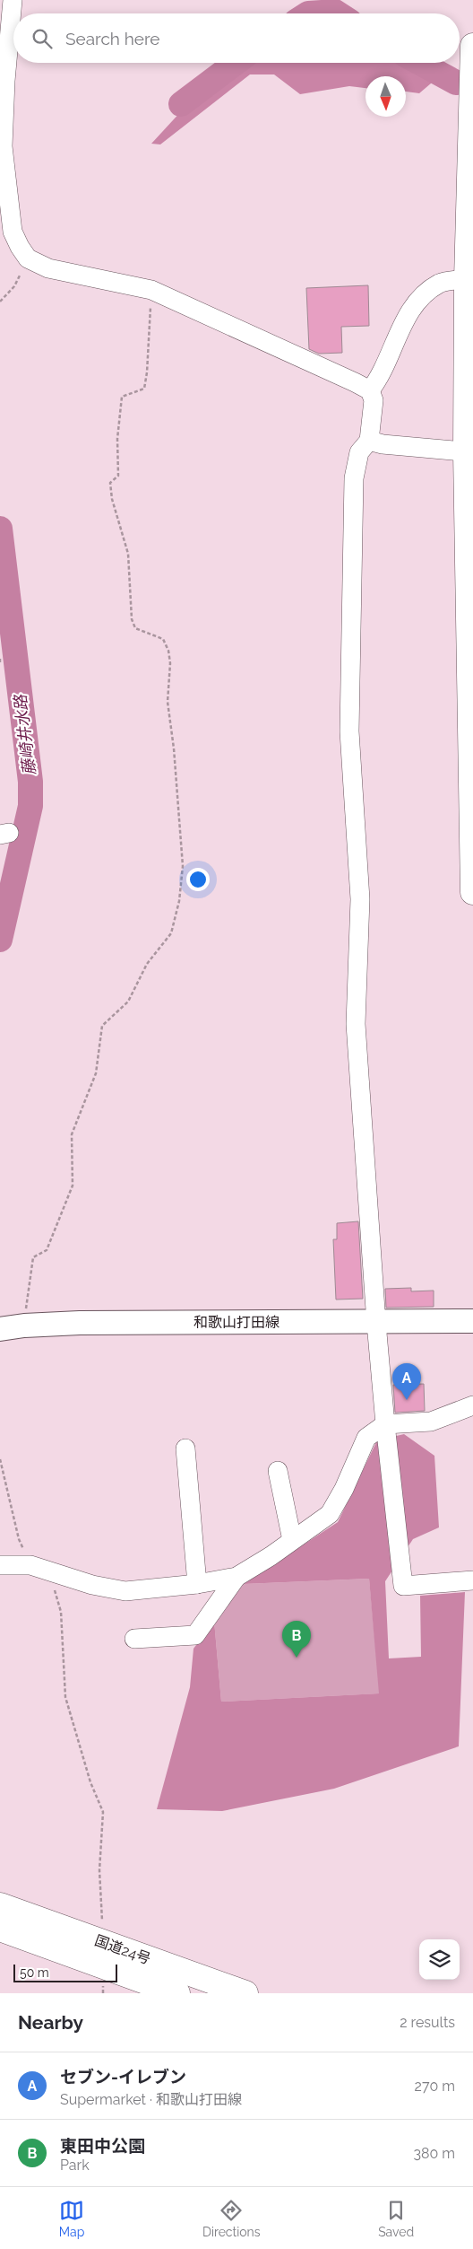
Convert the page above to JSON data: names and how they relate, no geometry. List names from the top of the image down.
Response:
{
  "streets": {
    "highway": ["国道24号"],
    "main road": ["和歌山打田線"]
  },
  "water": ["藤崎井水路"],
  "scale_bar": "50 m",
  "north": "bottom",
  "page": {
    "search": "Search here",
    "pins": ["A", "B"],
    "scale": "50 m",
    "heading": ["Nearby", "2 results"],
    "list": [
      {
        "mark": "A",
        "name": "セブン-イレブン",
        "note": "Supermarket · 和歌山打田線",
        "value": "270 m"
      },
      {
        "mark": "B",
        "name": "東田中公園",
        "note": "Park",
        "value": "380 m"
      }
    ],
    "nav": ["Map", "Directions", "Saved"]
  }
}
